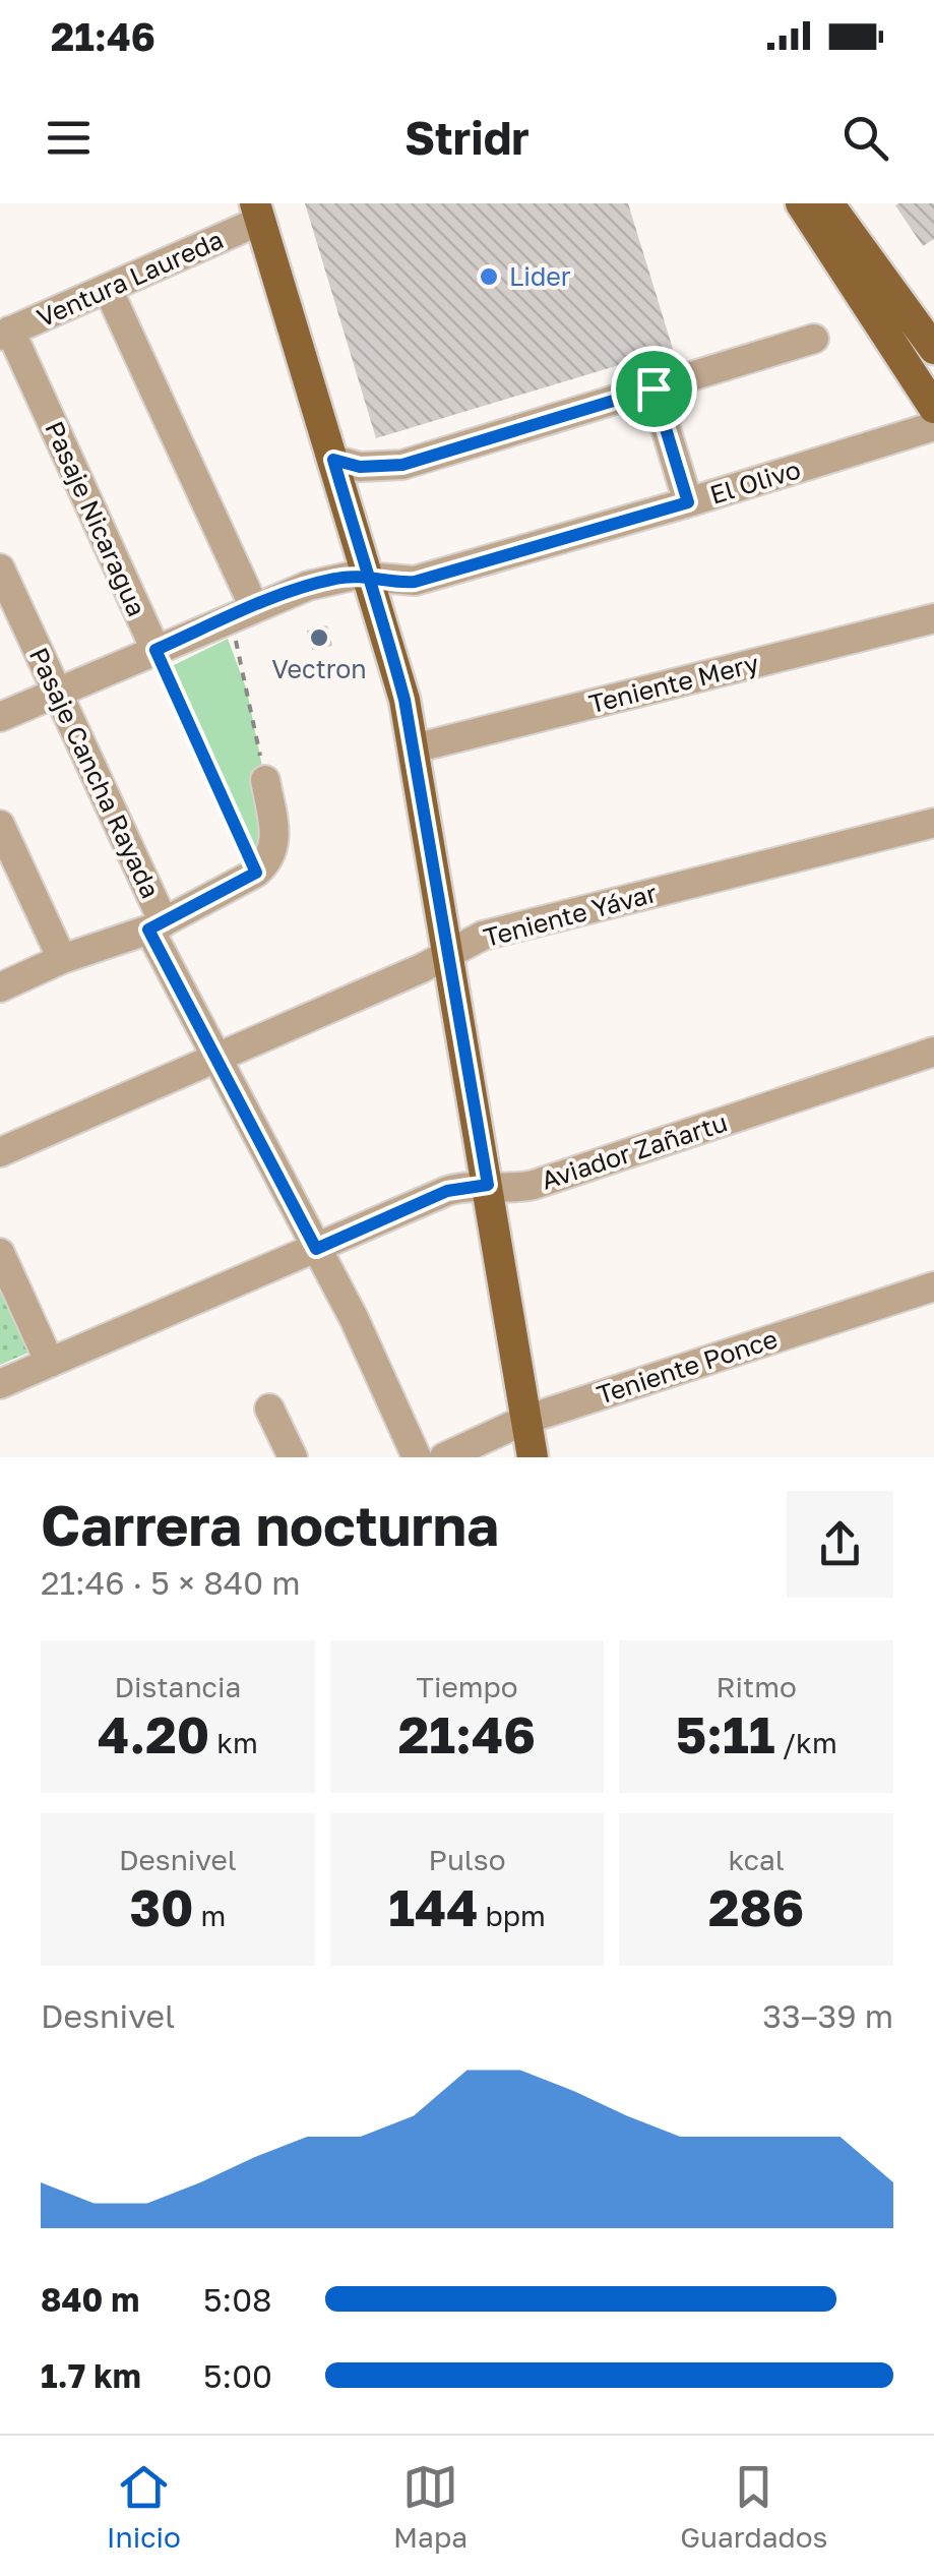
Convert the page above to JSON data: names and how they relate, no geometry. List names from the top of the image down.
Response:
{
  "streets": {
    "street": [
      "Ventura Laureda",
      "El Olivo",
      "Pasaje Nicaragua",
      "Teniente Mery",
      "Pasaje Cancha Rayada",
      "Teniente Yávar",
      "Aviador Zañartu",
      "Teniente Ponce"
    ]
  },
  "crossings": [
    ["Ventura Laureda", "Pasaje Nicaragua"],
    ["El Olivo", "Pasaje Nicaragua"],
    ["El Olivo", "Pasaje Cancha Rayada"],
    ["Pasaje Cancha Rayada", "Teniente Yávar"],
    ["Pasaje Cancha Rayada", "Aviador Zañartu"]
  ],
  "places": ["Lider", "Vectron"],
  "page": {
    "status": "21:46",
    "header": "Stridr",
    "heading": ["Carrera nocturna", "21:46 · 5 × 840 m"],
    "stats": [
      ["Distancia", "4.20 km"],
      ["Tiempo", "21:46"],
      ["Ritmo", "5:11 /km"],
      ["Desnivel", "30 m"],
      ["Pulso", "144 bpm"],
      ["kcal", "286"]
    ],
    "chart": ["Desnivel", "33–39 m"],
    "list": [
      {
        "name": "840 m",
        "note": "5:08"
      },
      {
        "name": "1.7 km",
        "note": "5:00"
      }
    ],
    "tabs": ["Inicio", "Mapa", "Guardados"]
  }
}
